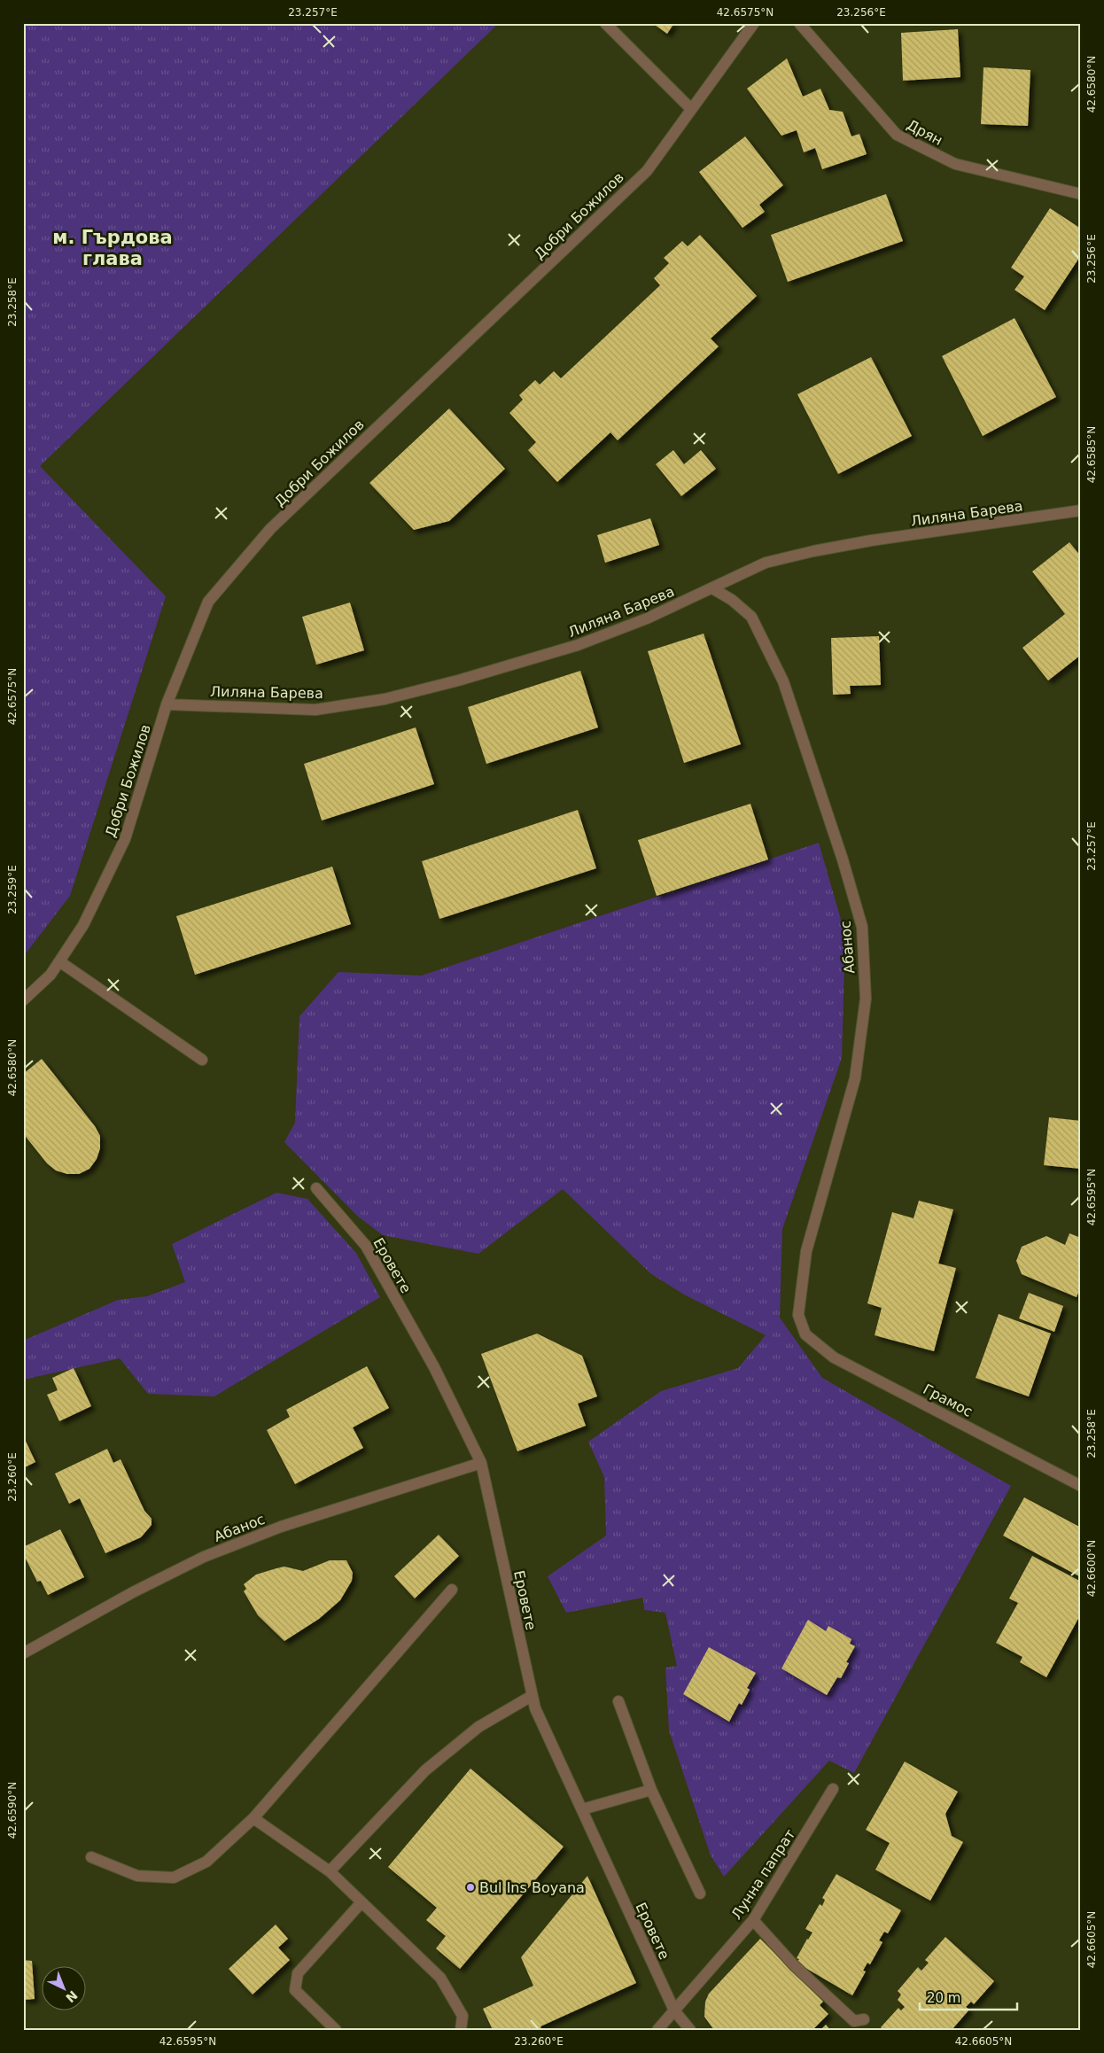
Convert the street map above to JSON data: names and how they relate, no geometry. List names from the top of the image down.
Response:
{
  "streets": {
    "street": [
      "Дрян",
      "Добри Божилов",
      "Лиляна Барева",
      "Абанос",
      "Еровете",
      "Грамос",
      "Лунна папрат"
    ]
  },
  "crossings": [
    ["Добри Божилов", "Лиляна Барева"],
    ["Лиляна Барева", "Абанос"],
    ["Абанос", "Еровете"],
    ["Абанос", "Грамос"],
    ["Еровете", "Лунна папрат"]
  ],
  "districts": ["м. Гърдова глава"],
  "places": ["Bul Ins Boyana"],
  "scale_bar": "20 m",
  "north": "bottom right",
  "coordinates": [
    "23.257°E",
    "42.6575°N",
    "23.256°E",
    "42.6580°N",
    "23.258°E",
    "42.6585°N",
    "23.259°E",
    "42.6595°N",
    "23.260°E",
    "42.6600°N",
    "42.6590°N",
    "42.6605°N"
  ]
}
